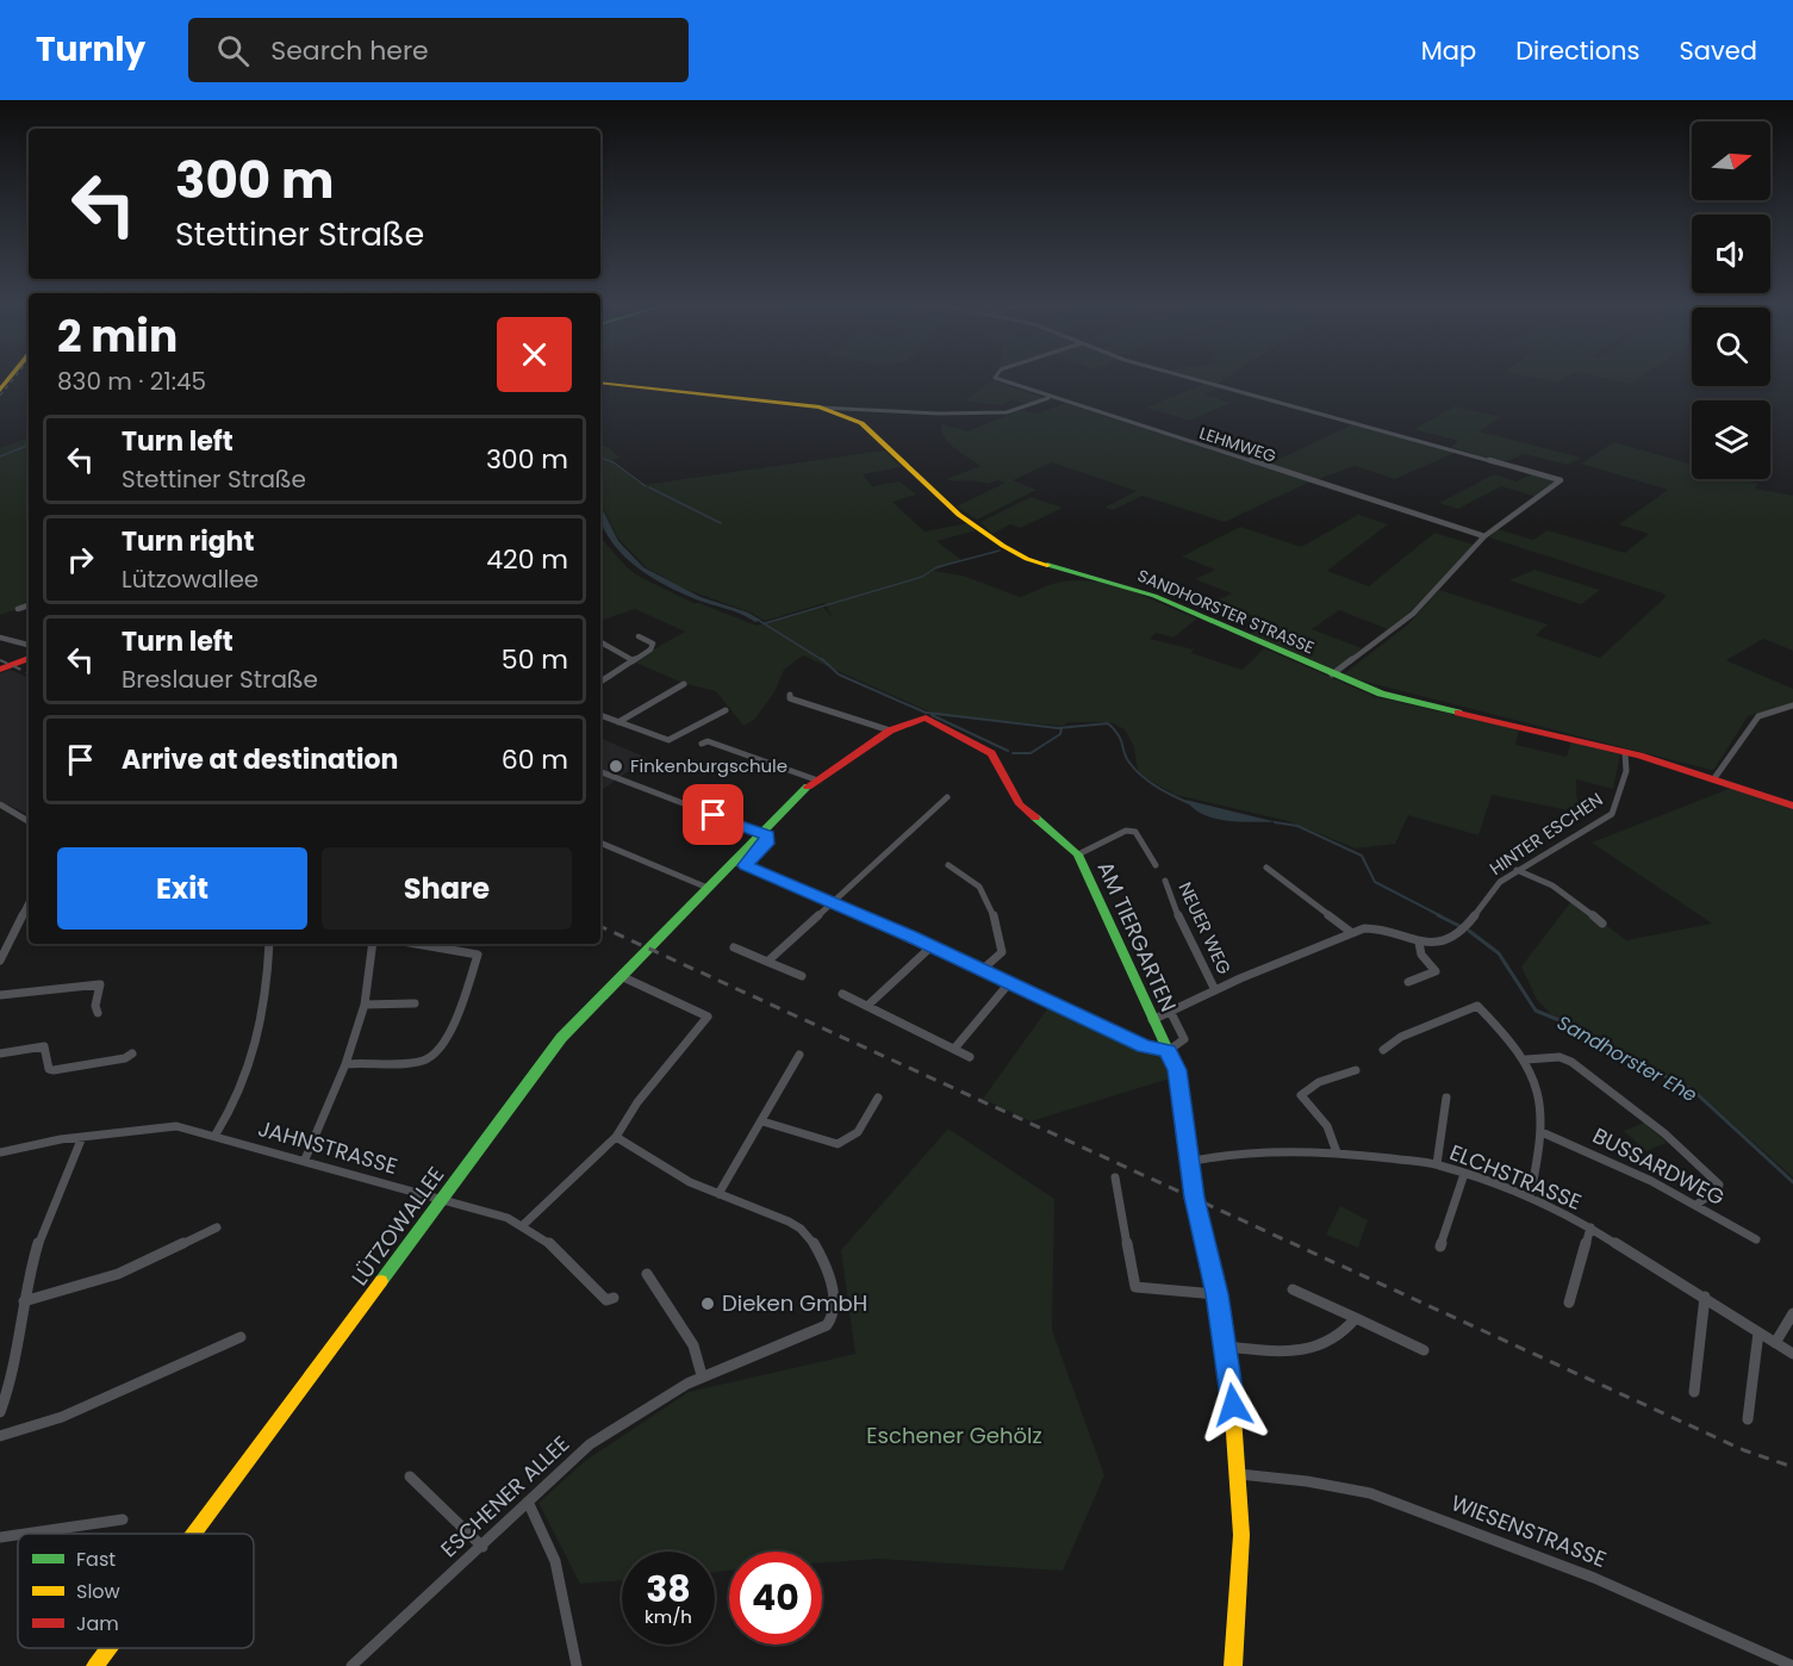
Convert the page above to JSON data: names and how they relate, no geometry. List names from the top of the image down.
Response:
{
  "streets": {
    "street": [
      "LEHMWEG",
      "SANDHORSTER STRASSE",
      "HINTER ESCHEN",
      "NEUER WEG",
      "AM TIERGARTEN",
      "JAHNSTRASSE",
      "BUSSARDWEG",
      "ELCHSTRASSE",
      "LÜTZOWALLEE",
      "ESCHENER ALLEE",
      "WIESENSTRASSE"
    ]
  },
  "crossings": [
    ["SANDHORSTER STRASSE", "HINTER ESCHEN"],
    ["AM TIERGARTEN", "ELCHSTRASSE"],
    ["AM TIERGARTEN", "LÜTZOWALLEE"],
    ["AM TIERGARTEN", "WIESENSTRASSE"],
    ["JAHNSTRASSE", "LÜTZOWALLEE"]
  ],
  "water": ["Sandhorster Ehe"],
  "parks": ["Eschener Gehölz"],
  "places": ["Finkenburgschule", "Dieken GmbH"],
  "legend": ["Fast", "Slow", "Jam"],
  "north": "right",
  "page": {
    "header": "Turnly",
    "search": "Search here",
    "nav": ["Map", "Directions", "Saved"],
    "turn": ["300 m", "Stettiner Straße"],
    "heading": ["2 min", "830 m · 21:45"],
    "list": [
      {
        "name": "Turn left",
        "note": "Stettiner Straße",
        "value": "300 m"
      },
      {
        "name": "Turn right",
        "note": "Lützowallee",
        "value": "420 m"
      },
      {
        "name": "Turn left",
        "note": "Breslauer Straße",
        "value": "50 m"
      },
      {
        "name": "Arrive at destination",
        "value": "60 m"
      }
    ],
    "buttons": ["Exit", "Share"],
    "speed": "38 km/h",
    "limit": "40"
  }
}
